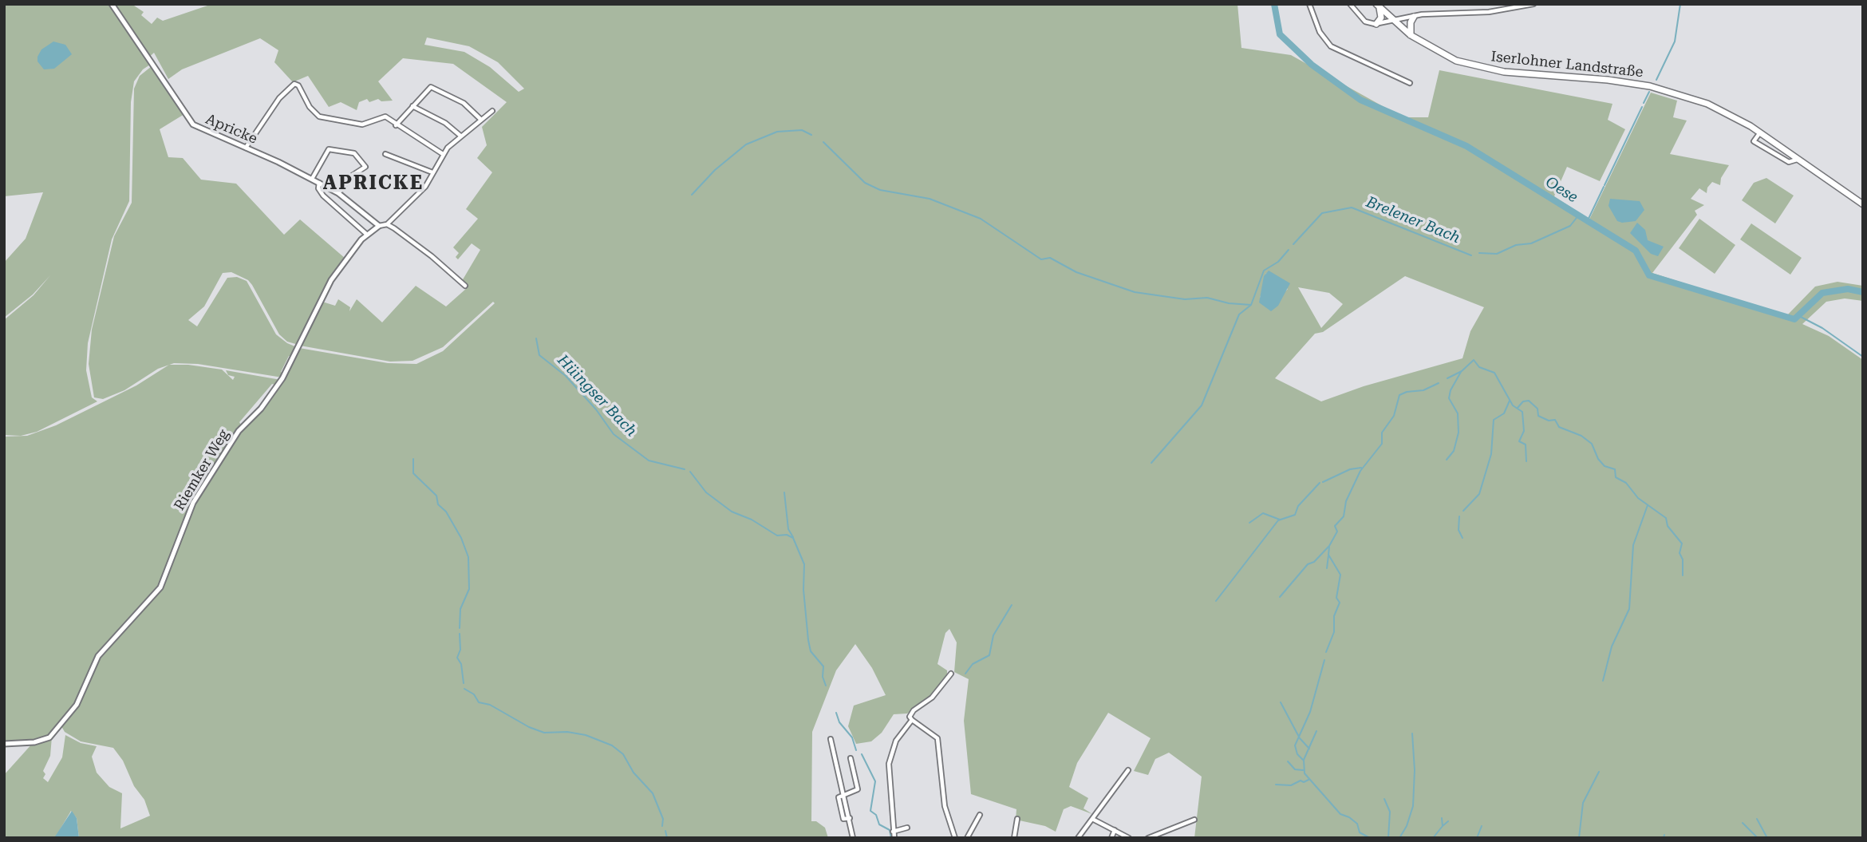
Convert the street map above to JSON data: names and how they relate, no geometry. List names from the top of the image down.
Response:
{
  "streets": {
    "main road": ["Iserlohner Landstraße"],
    "street": ["Apricke", "Riemker Weg"]
  },
  "crossings": [
    ["Apricke", "Riemker Weg"]
  ],
  "districts": ["APRICKE"],
  "water": ["Oese", "Brelener Bach", "Hüingser Bach"]
}
